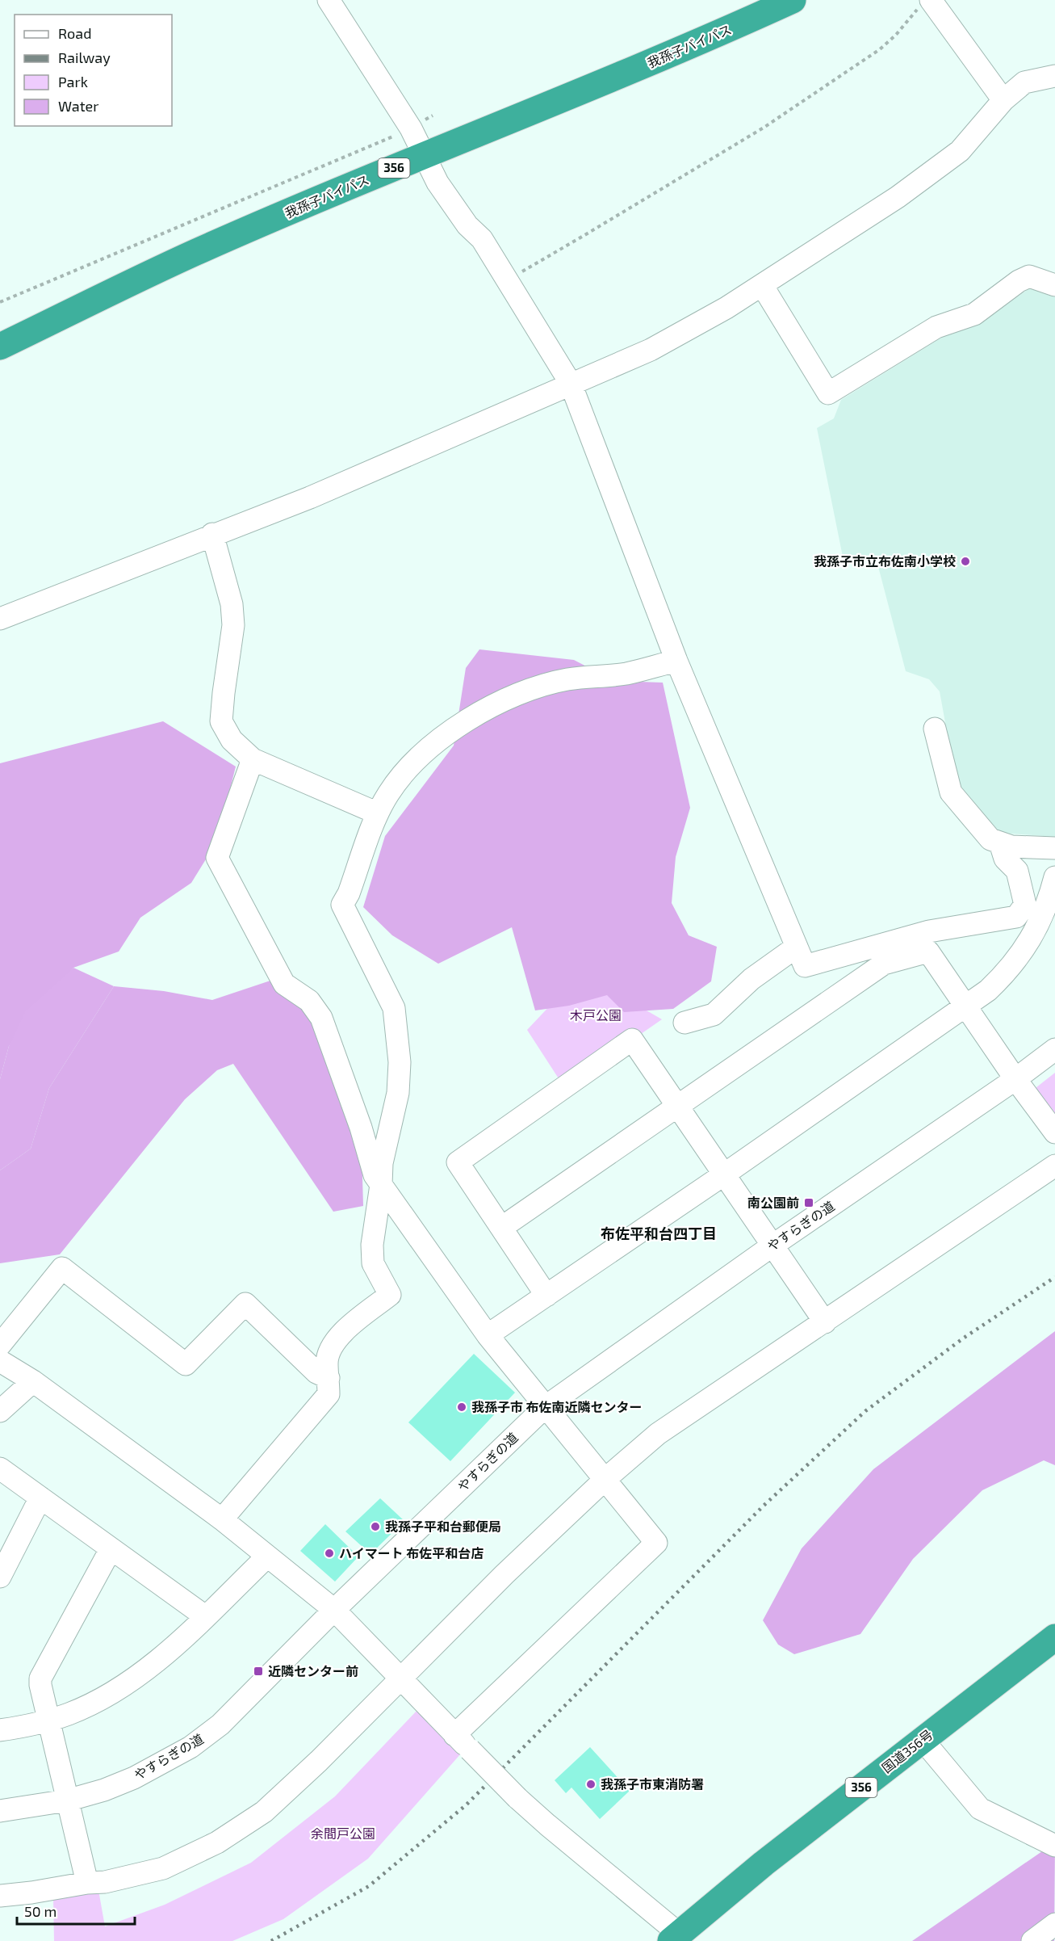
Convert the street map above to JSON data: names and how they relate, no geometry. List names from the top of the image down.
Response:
{
  "streets": {
    "highway": ["我孫子バイパス", "356", "国道356号"],
    "street": ["やすらぎの道"]
  },
  "districts": ["布佐平和台四丁目"],
  "parks": ["木戸公園", "余間戸公園"],
  "places": {
    "other": [
      "我孫子市立布佐南小学校",
      "我孫子市 布佐南近隣センター",
      "我孫子平和台郵便局",
      "ハイマート 布佐平和台店",
      "我孫子市東消防署"
    ],
    "transit": ["南公園前", "近隣センター前"]
  },
  "legend": [
    "Road",
    "Railway",
    "Park",
    "Water"
  ],
  "scale_bar": "50 m"
}
